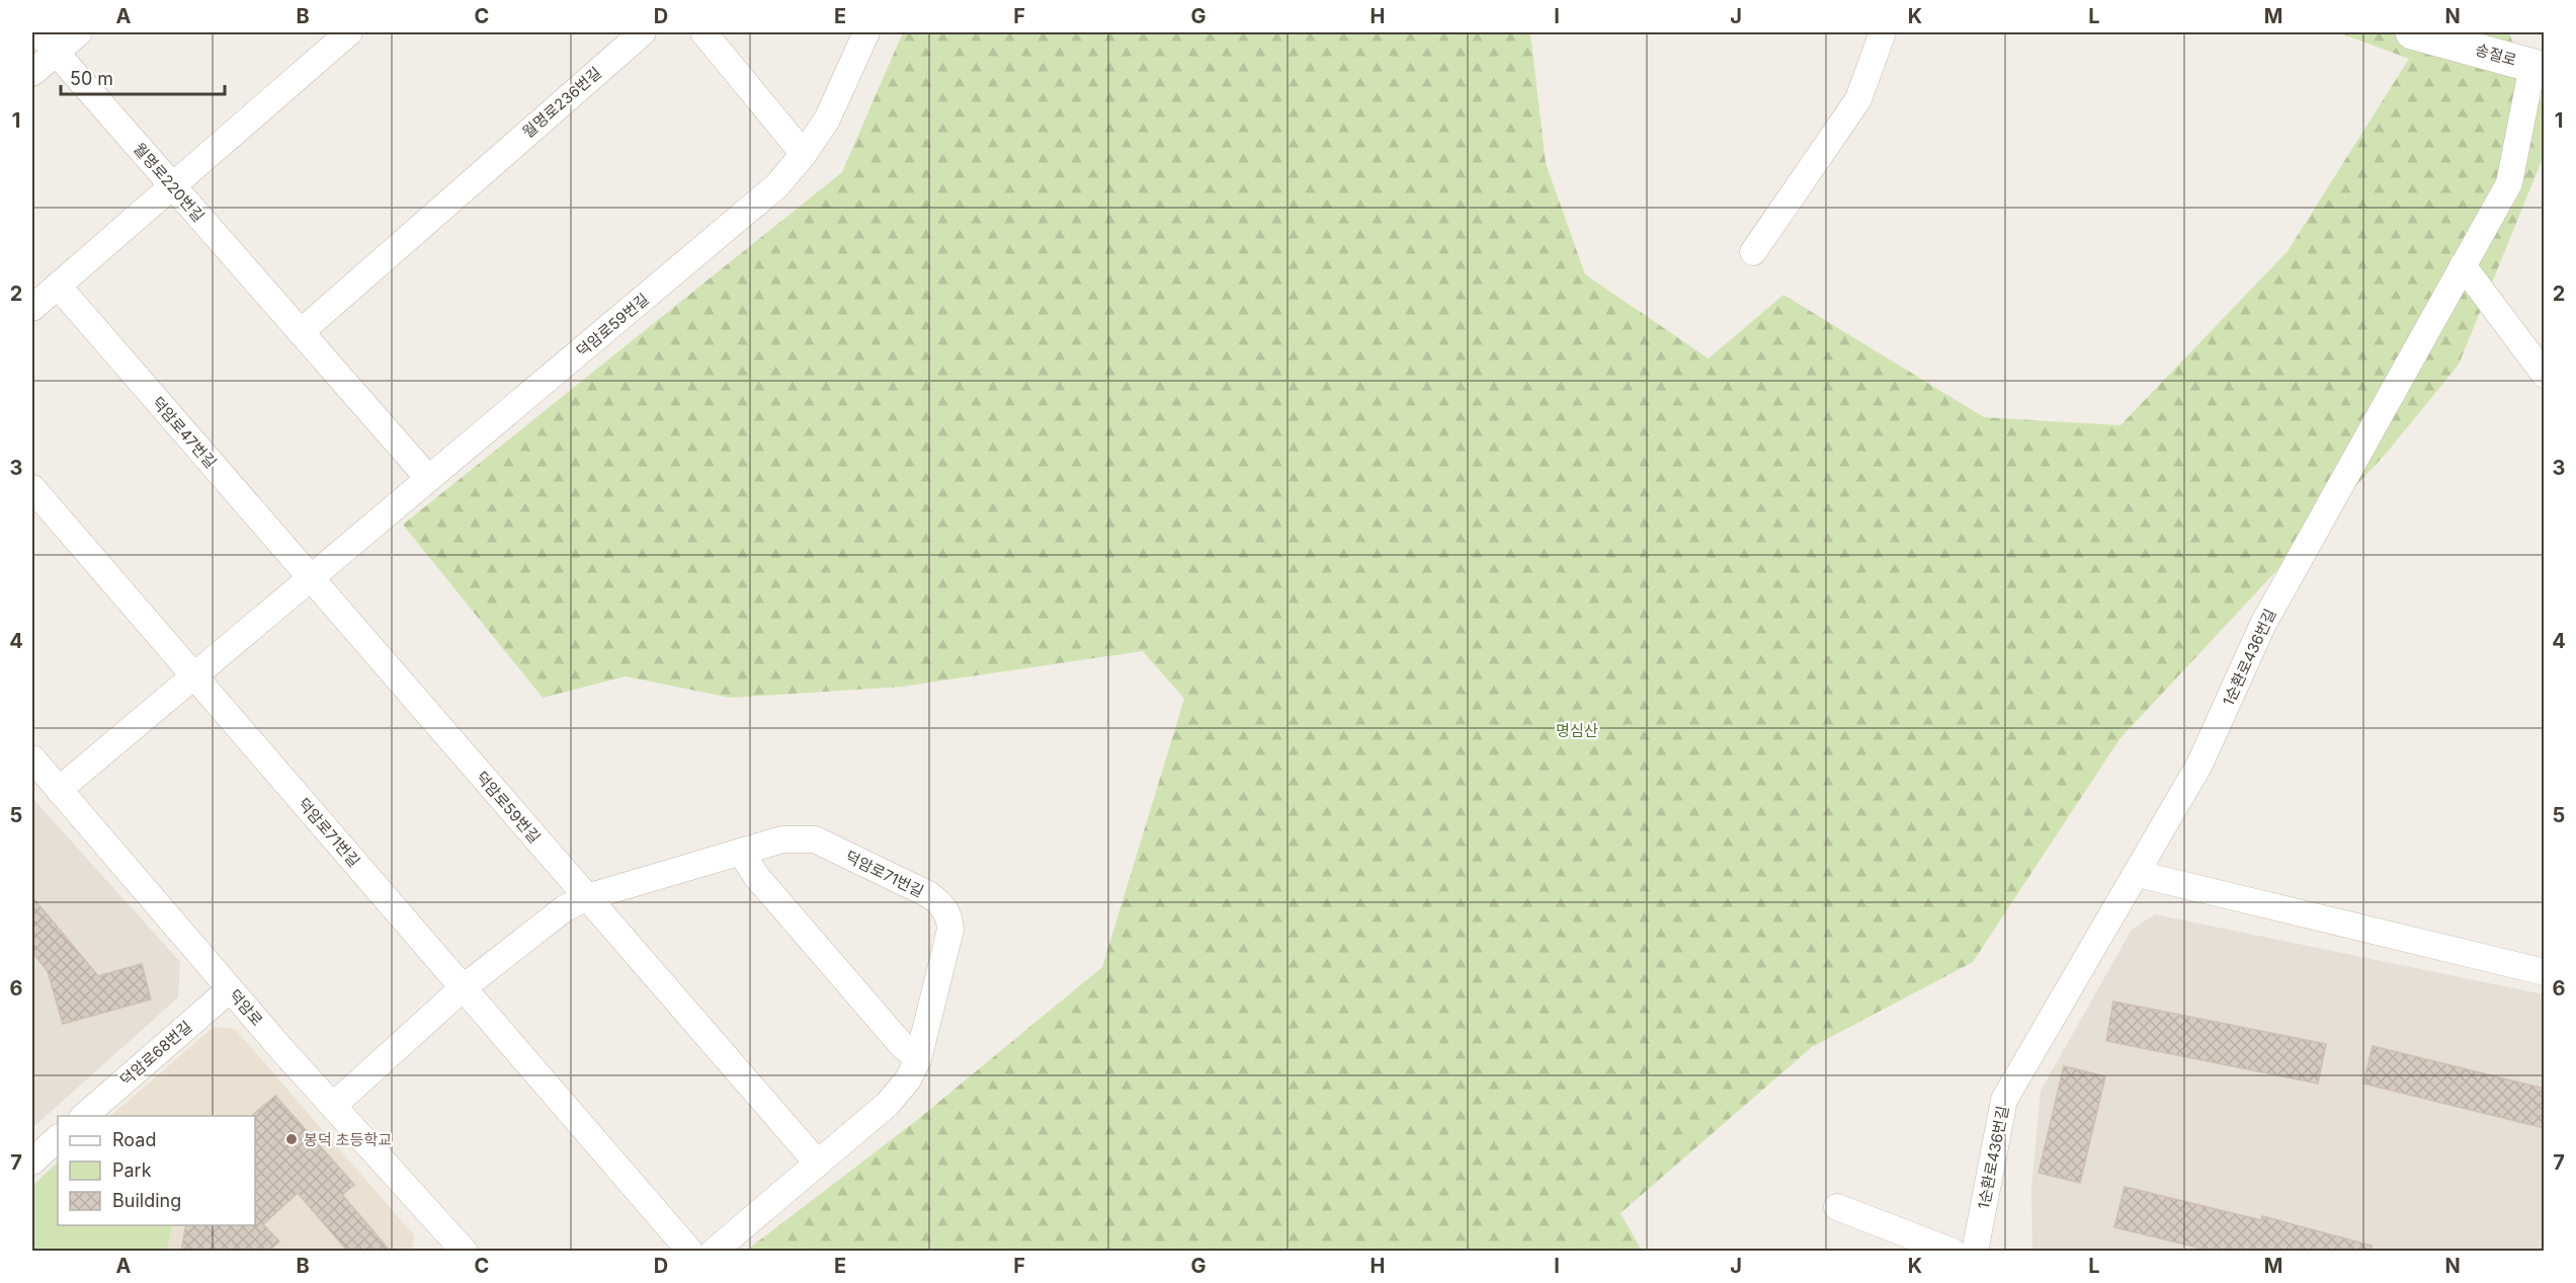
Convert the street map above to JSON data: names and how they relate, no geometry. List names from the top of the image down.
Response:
{
  "streets": {
    "street": [
      "송절로",
      "월명로236번길",
      "월명로220번길",
      "덕암로59번길",
      "덕암로47번길",
      "1순환로436번길",
      "덕암로71번길",
      "덕암로",
      "덕암로68번길"
    ]
  },
  "crossings": [
    ["송절로", "1순환로436번길"],
    ["월명로236번길", "월명로220번길"],
    ["월명로220번길", "덕암로59번길"],
    ["덕암로59번길", "덕암로47번길"],
    ["덕암로59번길", "덕암로71번길"],
    ["덕암로59번길", "덕암로"],
    ["덕암로71번길", "덕암로"],
    ["덕암로", "덕암로68번길"]
  ],
  "parks": ["명심산"],
  "places": ["봉덕 초등학교"],
  "legend": ["Road", "Park", "Building"],
  "scale_bar": "50 m",
  "grid": {
    "columns": [
      "A",
      "B",
      "C",
      "D",
      "E",
      "F",
      "G",
      "H",
      "I",
      "J",
      "K",
      "L",
      "M",
      "N"
    ],
    "rows": [
      "1",
      "2",
      "3",
      "4",
      "5",
      "6",
      "7"
    ]
  }
}
